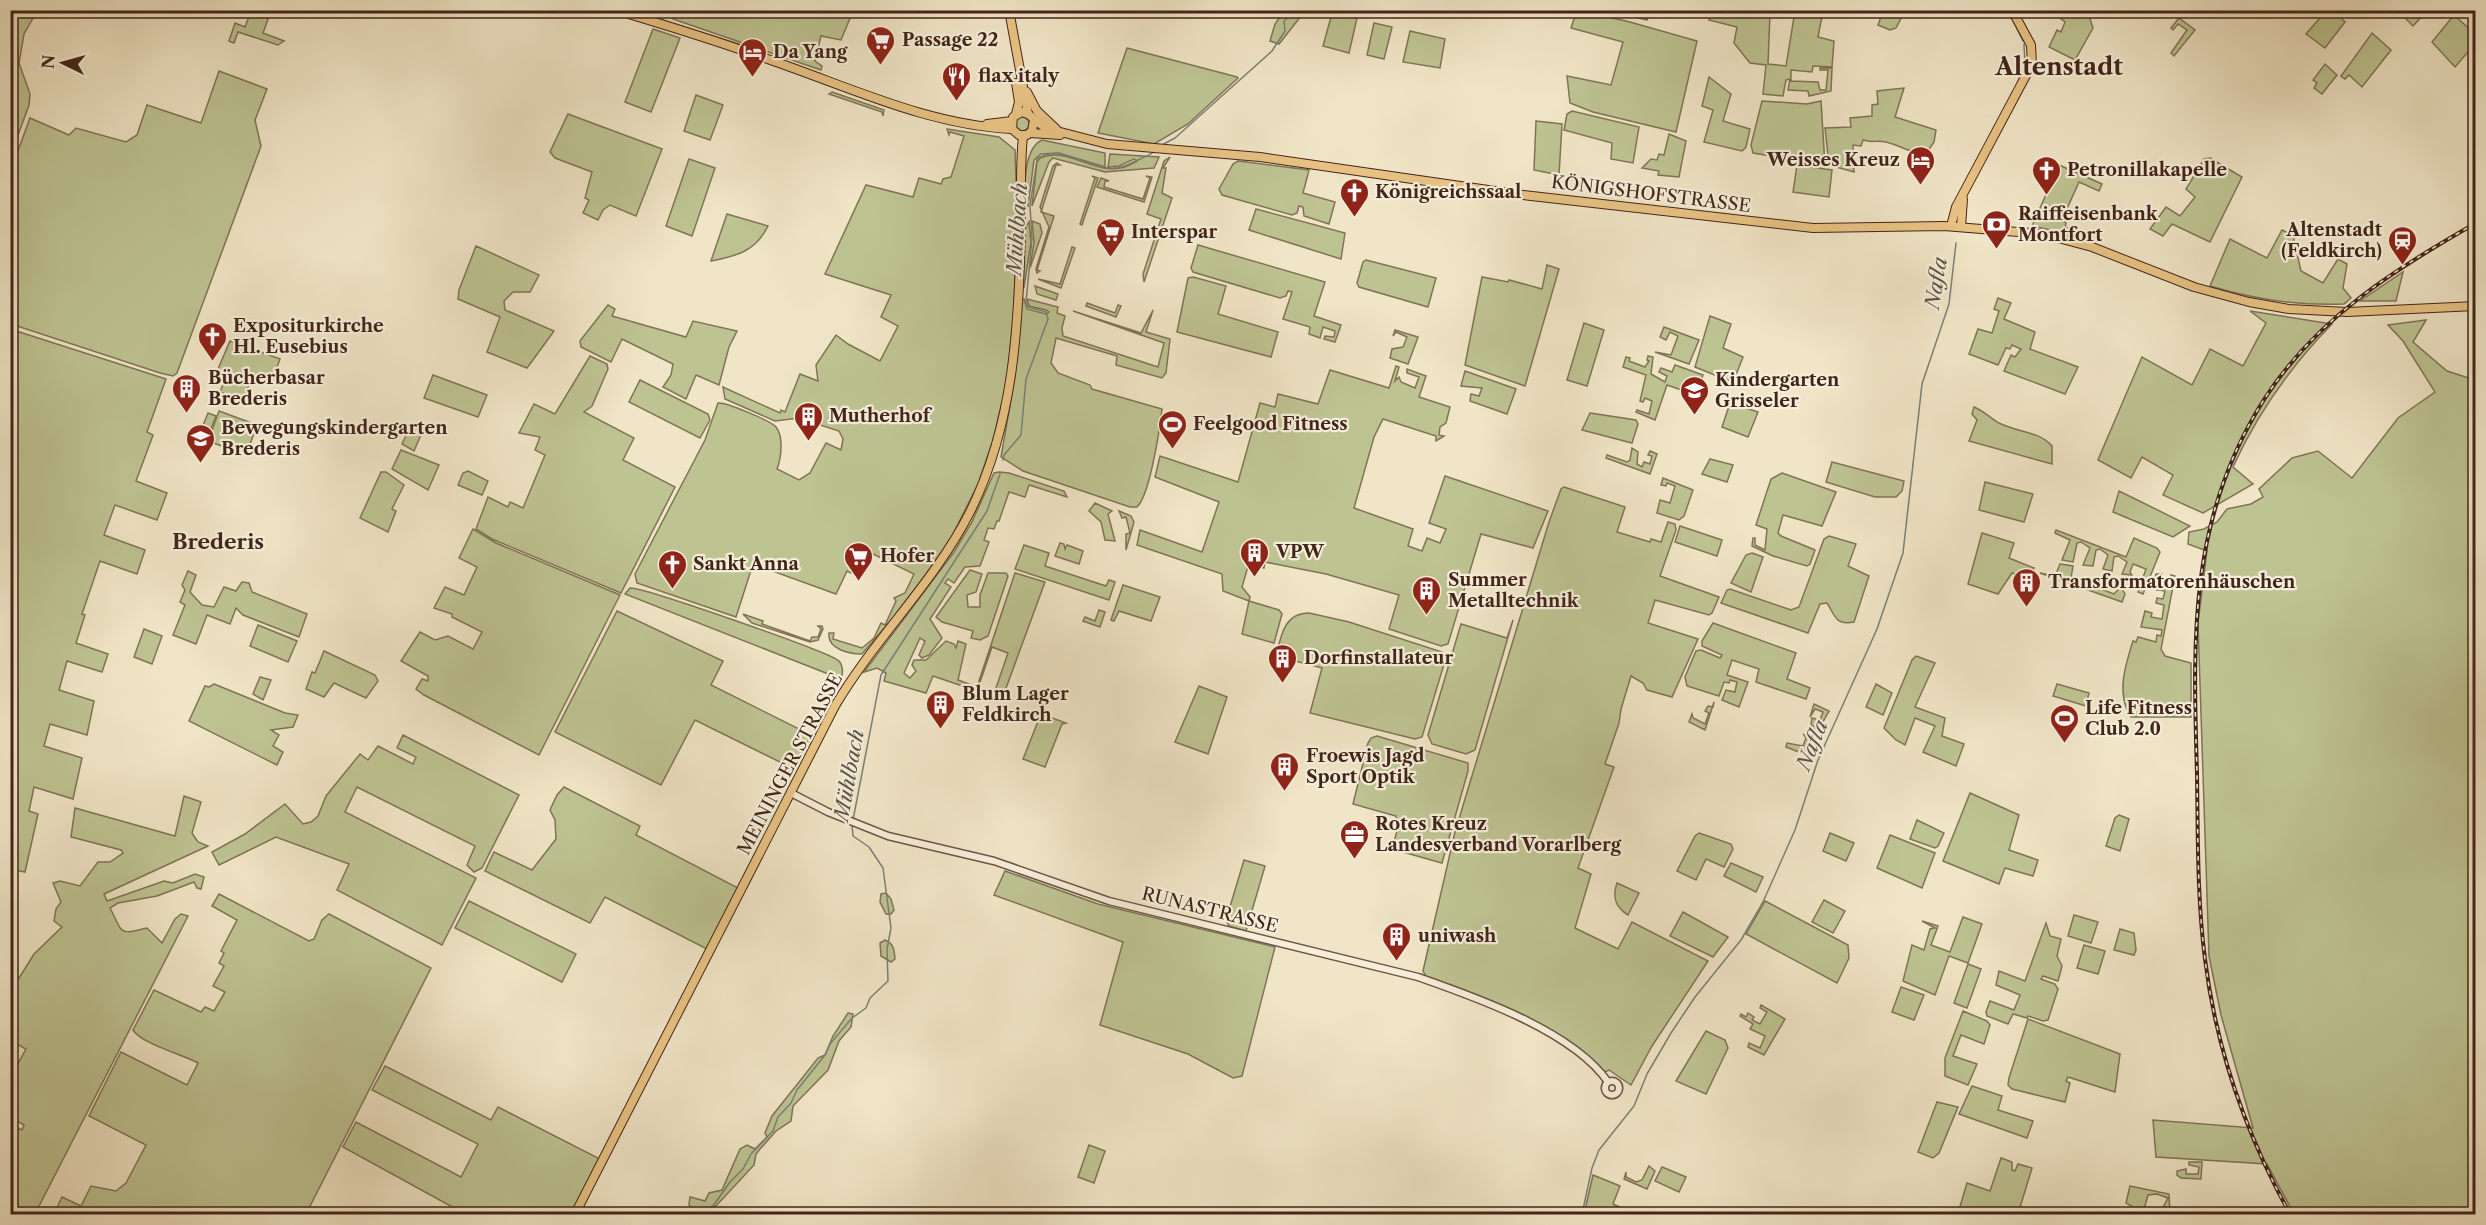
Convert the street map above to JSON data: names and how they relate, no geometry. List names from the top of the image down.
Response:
{
  "streets": {
    "main road": ["KÖNIGSHOFSTRASSE", "MEININGER STRASSE"],
    "street": ["RUNASTRASSE"]
  },
  "crossings": [
    ["MEININGER STRASSE", "RUNASTRASSE"]
  ],
  "districts": ["Altenstadt", "Brederis"],
  "water": ["Mühlbach", "Nafla"],
  "places": {
    "supermarket": ["Passage 22", "Interspar", "Hofer"],
    "hotel": ["Da Yang", "Weisses Kreuz"],
    "restaurant": ["flax italy"],
    "church": [
      "Petronillakapelle",
      "Königreichssaal",
      "Expositurkirche Hl. Eusebius",
      "Sankt Anna"
    ],
    "bank": ["Raiffeisenbank Montfort"],
    "station": ["Altenstadt (Feldkirch)"],
    "building": [
      "Bücherbasar Brederis",
      "Mutherhof",
      "VPW",
      "Transformatorenhäuschen",
      "Summer Metalltechnik",
      "Dorfinstallateur",
      "Blum Lager Feldkirch",
      "Froewis Jagd Sport Optik",
      "uniwash"
    ],
    "school or university": ["Kindergarten Grisseler", "Bewegungskindergarten Brederis"],
    "sports": ["Feelgood Fitness", "Life Fitness Club 2.0"],
    "office": ["Rotes Kreuz Landesverband Vorarlberg"]
  },
  "north": "left"
}
